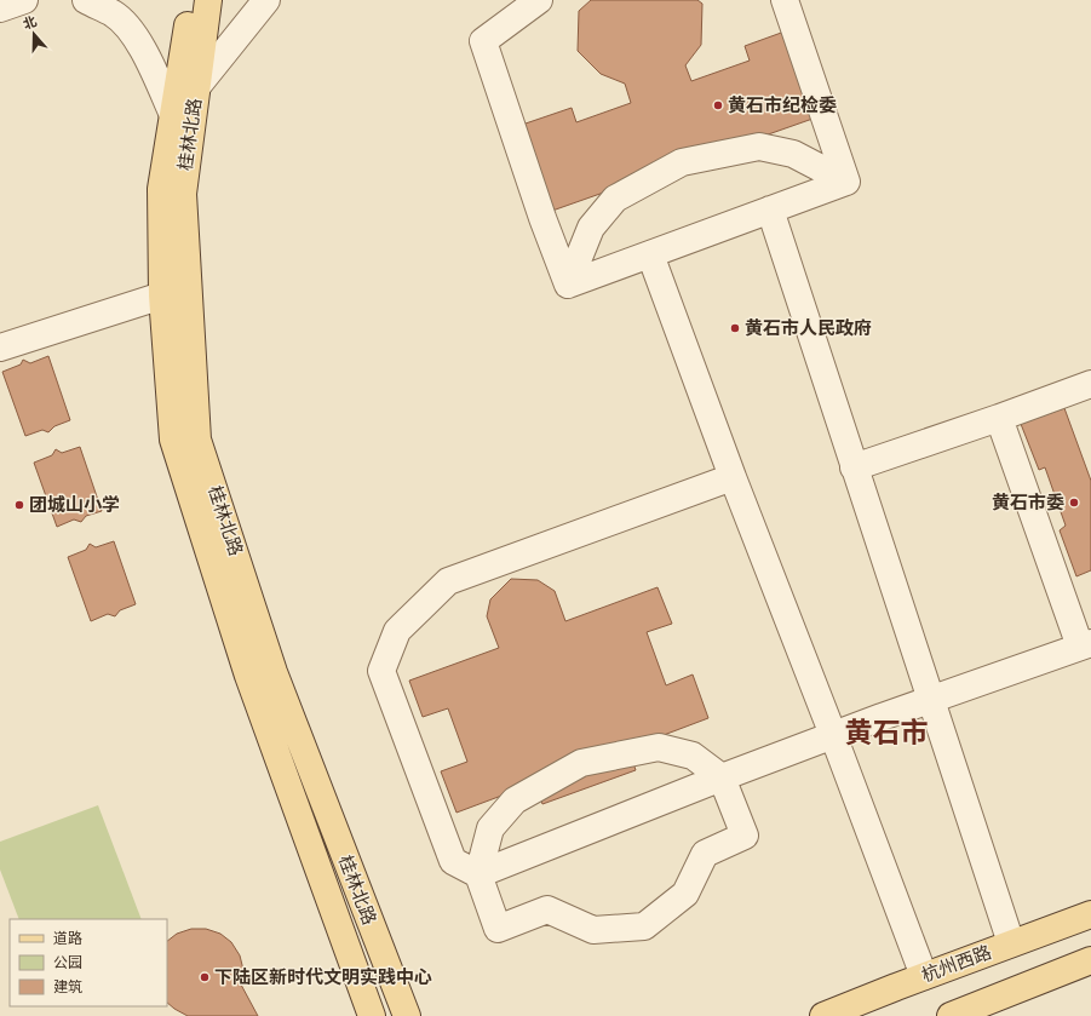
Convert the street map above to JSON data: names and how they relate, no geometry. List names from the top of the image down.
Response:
{
  "streets": {
    "main road": ["桂林北路", "杭州西路"]
  },
  "districts": ["黄石市"],
  "places": [
    "黄石市纪检委",
    "黄石市人民政府",
    "黄石市委",
    "团城山小学",
    "下陆区新时代文明实践中心"
  ],
  "legend": ["道路", "公园", "建筑"],
  "north": "top"
}
